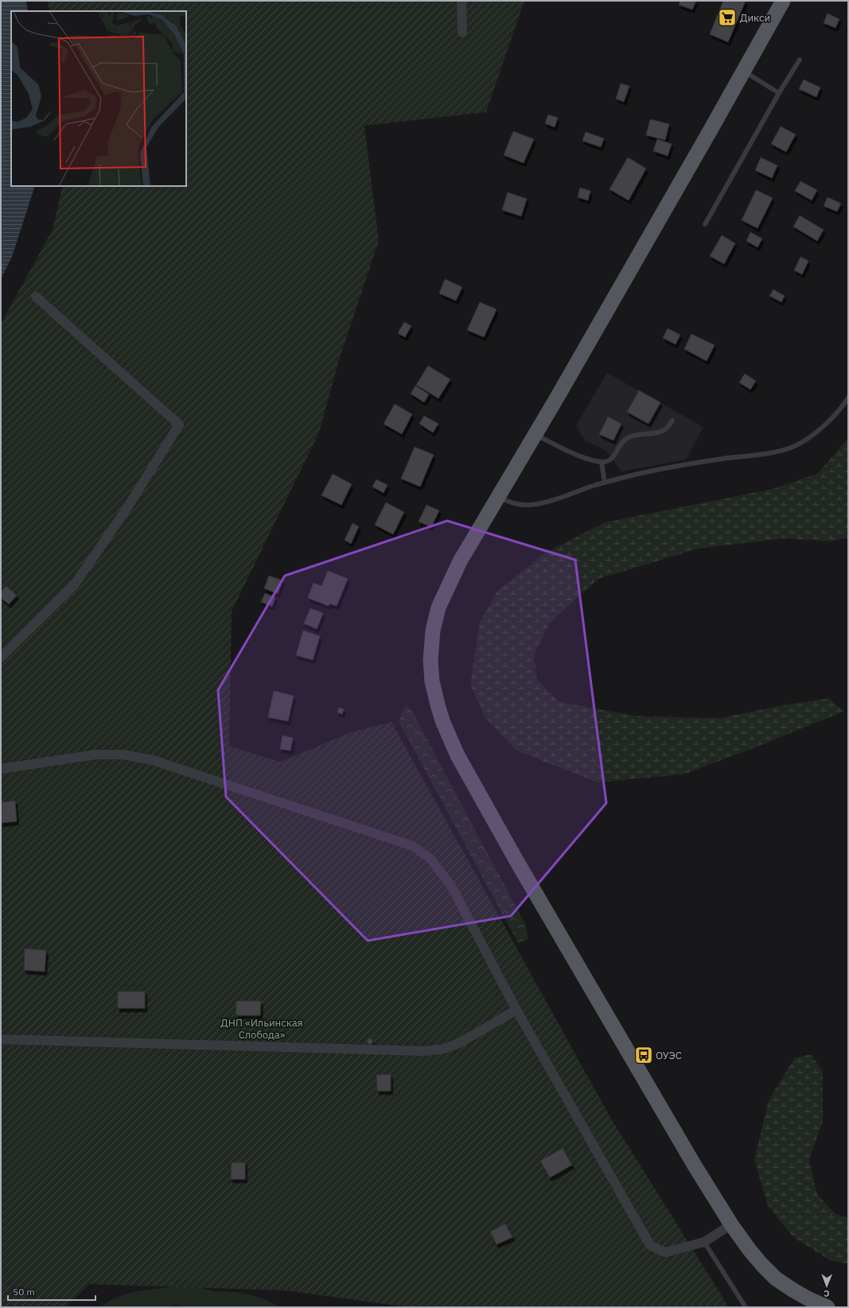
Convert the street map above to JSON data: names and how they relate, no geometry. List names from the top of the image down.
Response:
{
  "parks": ["ДНП «Ильинская Слобода»"],
  "places": {
    "supermarket": ["Дикси"],
    "bus stop": ["ОУЭС"]
  },
  "scale_bar": "50 m",
  "north": "bottom"
}
